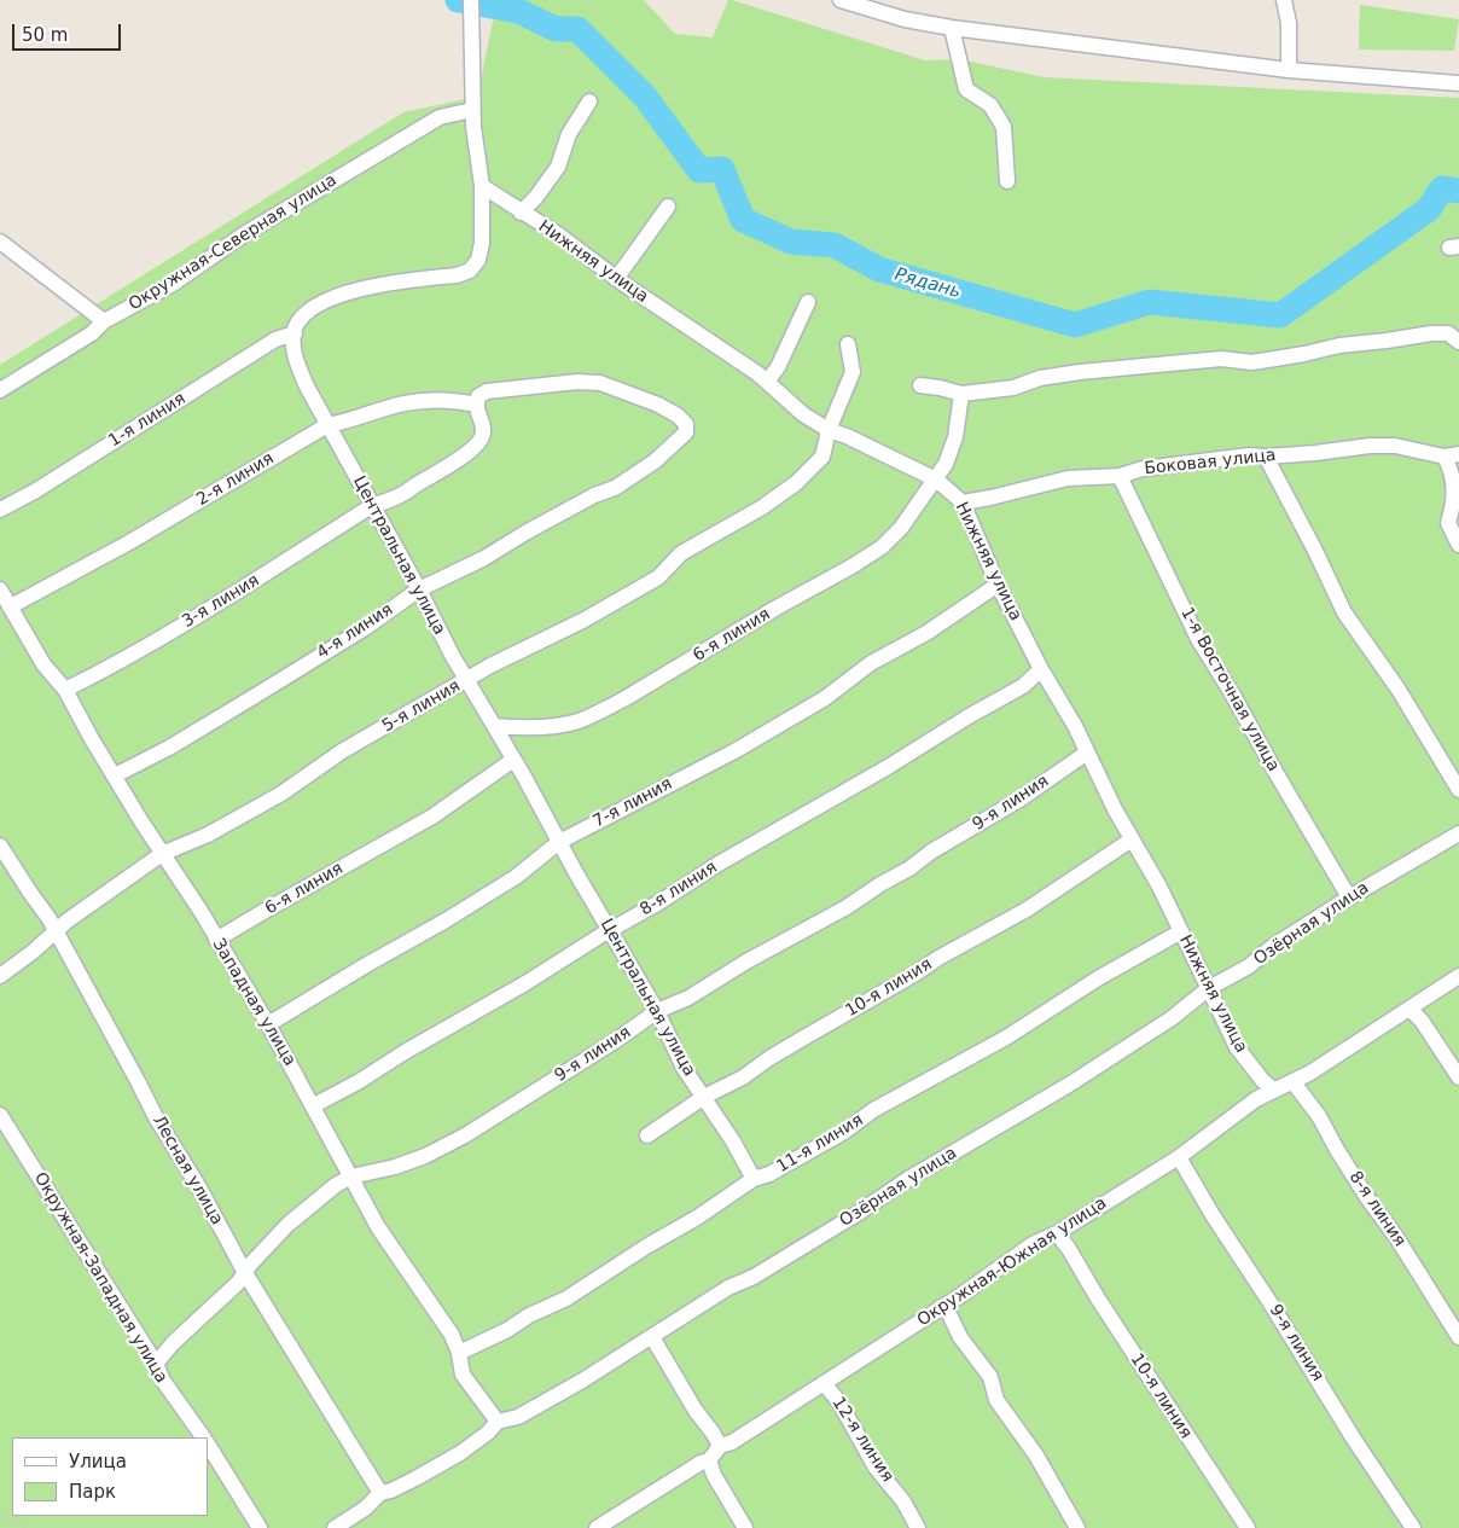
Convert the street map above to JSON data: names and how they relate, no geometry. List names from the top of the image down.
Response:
{
  "streets": {
    "street": [
      "Окружная-Северная улица",
      "Нижняя улица",
      "1-я линия",
      "Боковая улица",
      "2-я линия",
      "Центральная улица",
      "3-я линия",
      "4-я линия",
      "6-я линия",
      "1-я Восточная улица",
      "5-я линия",
      "7-я линия",
      "9-я линия",
      "8-я линия",
      "Озёрная улица",
      "10-я линия",
      "Западная улица",
      "11-я линия",
      "Лесная улица",
      "Окружная-Южная улица",
      "Окружная-Западная улица",
      "12-я линия"
    ]
  },
  "crossings": [
    ["Нижняя улица", "Боковая улица"],
    ["Нижняя улица", "6-я линия"],
    ["Нижняя улица", "5-я линия"],
    ["Нижняя улица", "7-я линия"],
    ["Нижняя улица", "9-я линия"],
    ["Нижняя улица", "8-я линия"],
    ["Нижняя улица", "Озёрная улица"],
    ["Нижняя улица", "10-я линия"],
    ["Нижняя улица", "11-я линия"],
    ["Нижняя улица", "Окружная-Южная улица"],
    ["1-я линия", "Центральная улица"],
    ["Боковая улица", "1-я Восточная улица"],
    ["2-я линия", "Центральная улица"],
    ["2-я линия", "3-я линия"],
    ["2-я линия", "4-я линия"],
    ["2-я линия", "Западная улица"],
    ["Центральная улица", "3-я линия"],
    ["Центральная улица", "4-я линия"],
    ["Центральная улица", "6-я линия"],
    ["Центральная улица", "5-я линия"],
    ["Центральная улица", "7-я линия"],
    ["Центральная улица", "9-я линия"],
    ["Центральная улица", "8-я линия"],
    ["Центральная улица", "10-я линия"],
    ["Центральная улица", "11-я линия"],
    ["3-я линия", "4-я линия"],
    ["3-я линия", "Западная улица"],
    ["4-я линия", "Западная улица"],
    ["6-я линия", "Западная улица"],
    ["1-я Восточная улица", "Озёрная улица"],
    ["5-я линия", "Западная улица"],
    ["5-я линия", "Лесная улица"],
    ["7-я линия", "Западная улица"],
    ["9-я линия", "Западная улица"],
    ["9-я линия", "Лесная улица"],
    ["9-я линия", "Окружная-Южная улица"],
    ["9-я линия", "Окружная-Западная улица"],
    ["8-я линия", "Западная улица"],
    ["8-я линия", "Окружная-Южная улица"],
    ["Озёрная улица", "Западная улица"],
    ["Озёрная улица", "Лесная улица"],
    ["10-я линия", "Окружная-Южная улица"],
    ["Западная улица", "11-я линия"],
    ["Окружная-Южная улица", "12-я линия"]
  ],
  "water": ["Рядань"],
  "legend": ["Улица", "Парк"],
  "scale_bar": "50 m"
}
